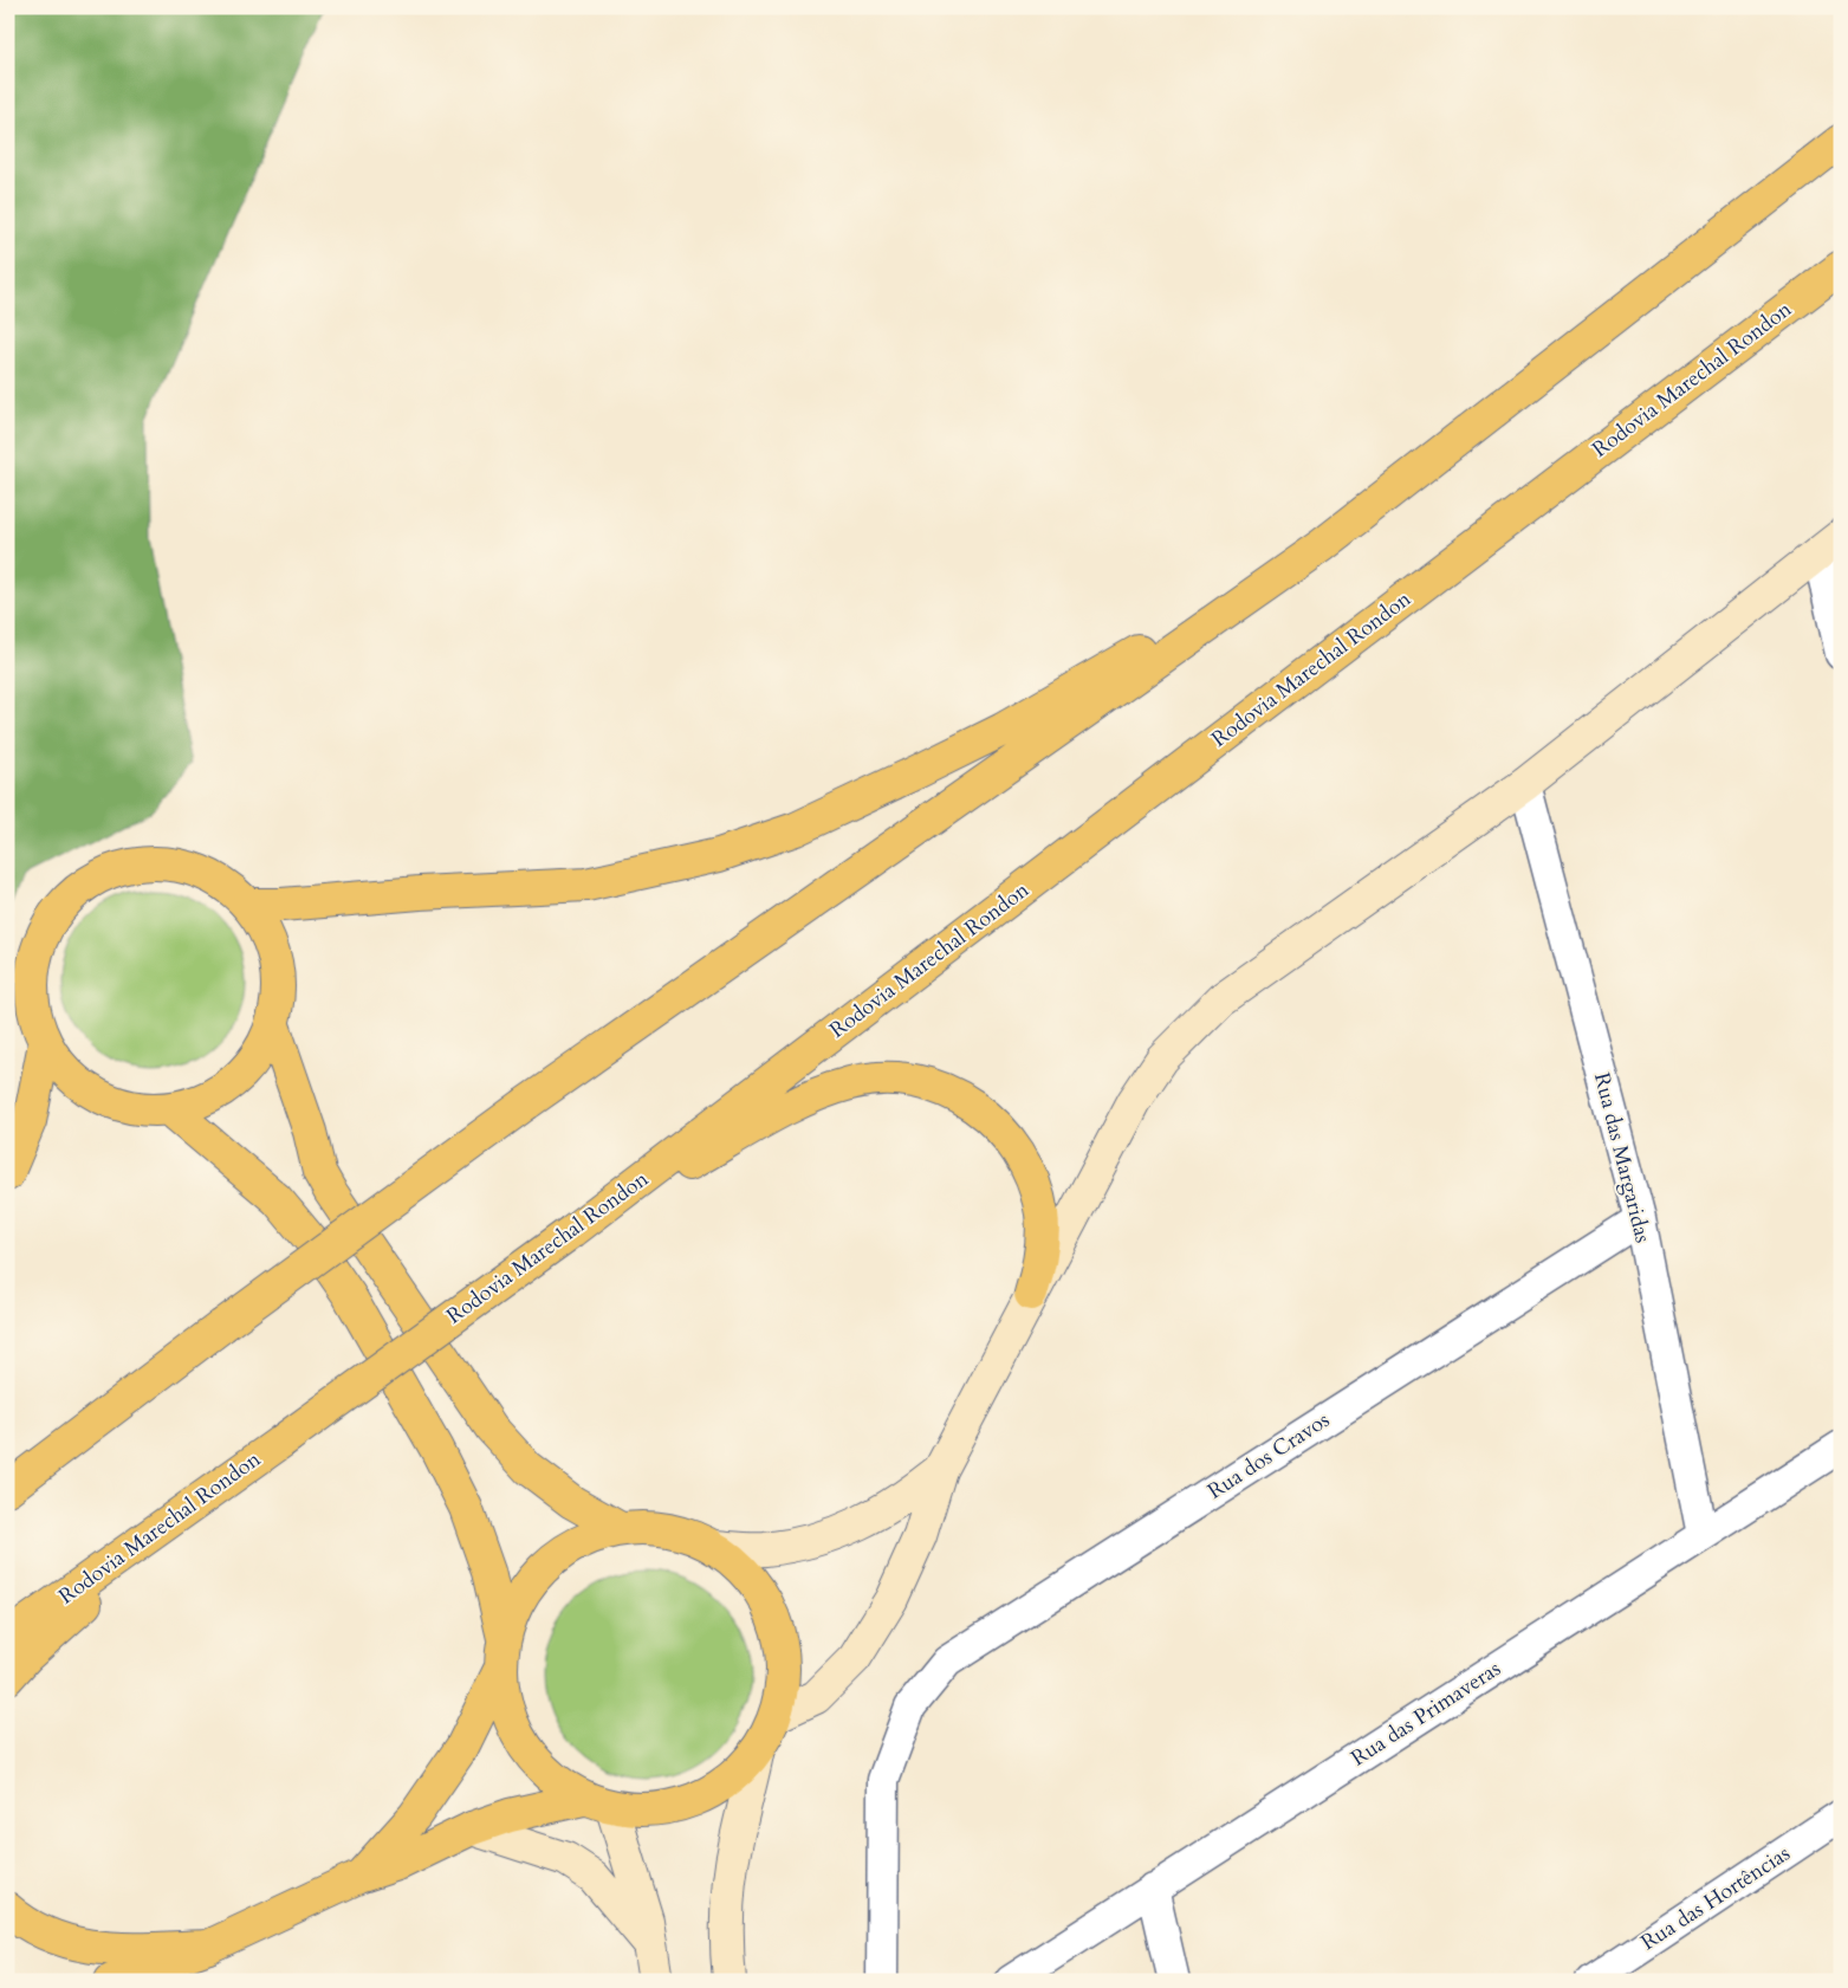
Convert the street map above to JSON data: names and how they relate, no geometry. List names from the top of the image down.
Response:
{
  "streets": {
    "main road": ["Rodovia Marechal Rondon"],
    "street": [
      "Rua das Margaridas",
      "Rua dos Cravos",
      "Rua das Primaveras",
      "Rua das Hortências"
    ]
  },
  "crossings": [
    ["Rua das Margaridas", "Rua dos Cravos"],
    ["Rua das Margaridas", "Rua das Primaveras"]
  ]
}
